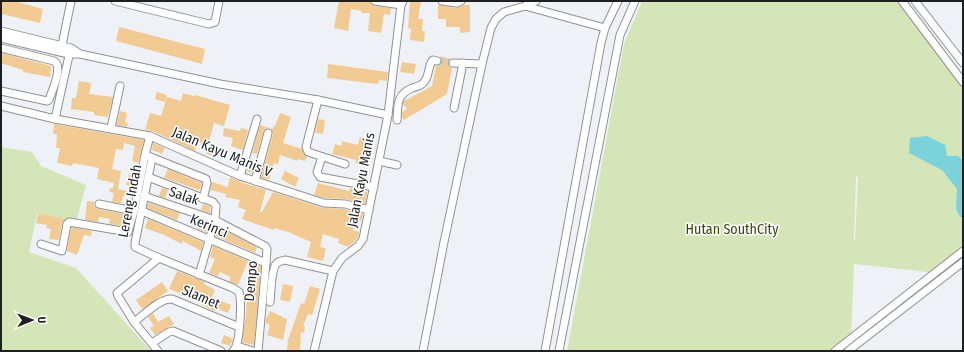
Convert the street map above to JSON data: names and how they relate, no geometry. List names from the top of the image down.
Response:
{
  "streets": {
    "street": [
      "Jalan Kayu Manis V",
      "Jalan Kayu Manis",
      "Salak",
      "Lereng Indah",
      "Kerinci",
      "Dempo",
      "Slamet"
    ]
  },
  "crossings": [
    ["Jalan Kayu Manis V", "Jalan Kayu Manis"],
    ["Salak", "Lereng Indah"],
    ["Salak", "Dempo"],
    ["Lereng Indah", "Kerinci"],
    ["Lereng Indah", "Slamet"],
    ["Kerinci", "Dempo"]
  ],
  "parks": ["Hutan SouthCity"],
  "north": "right"
}
